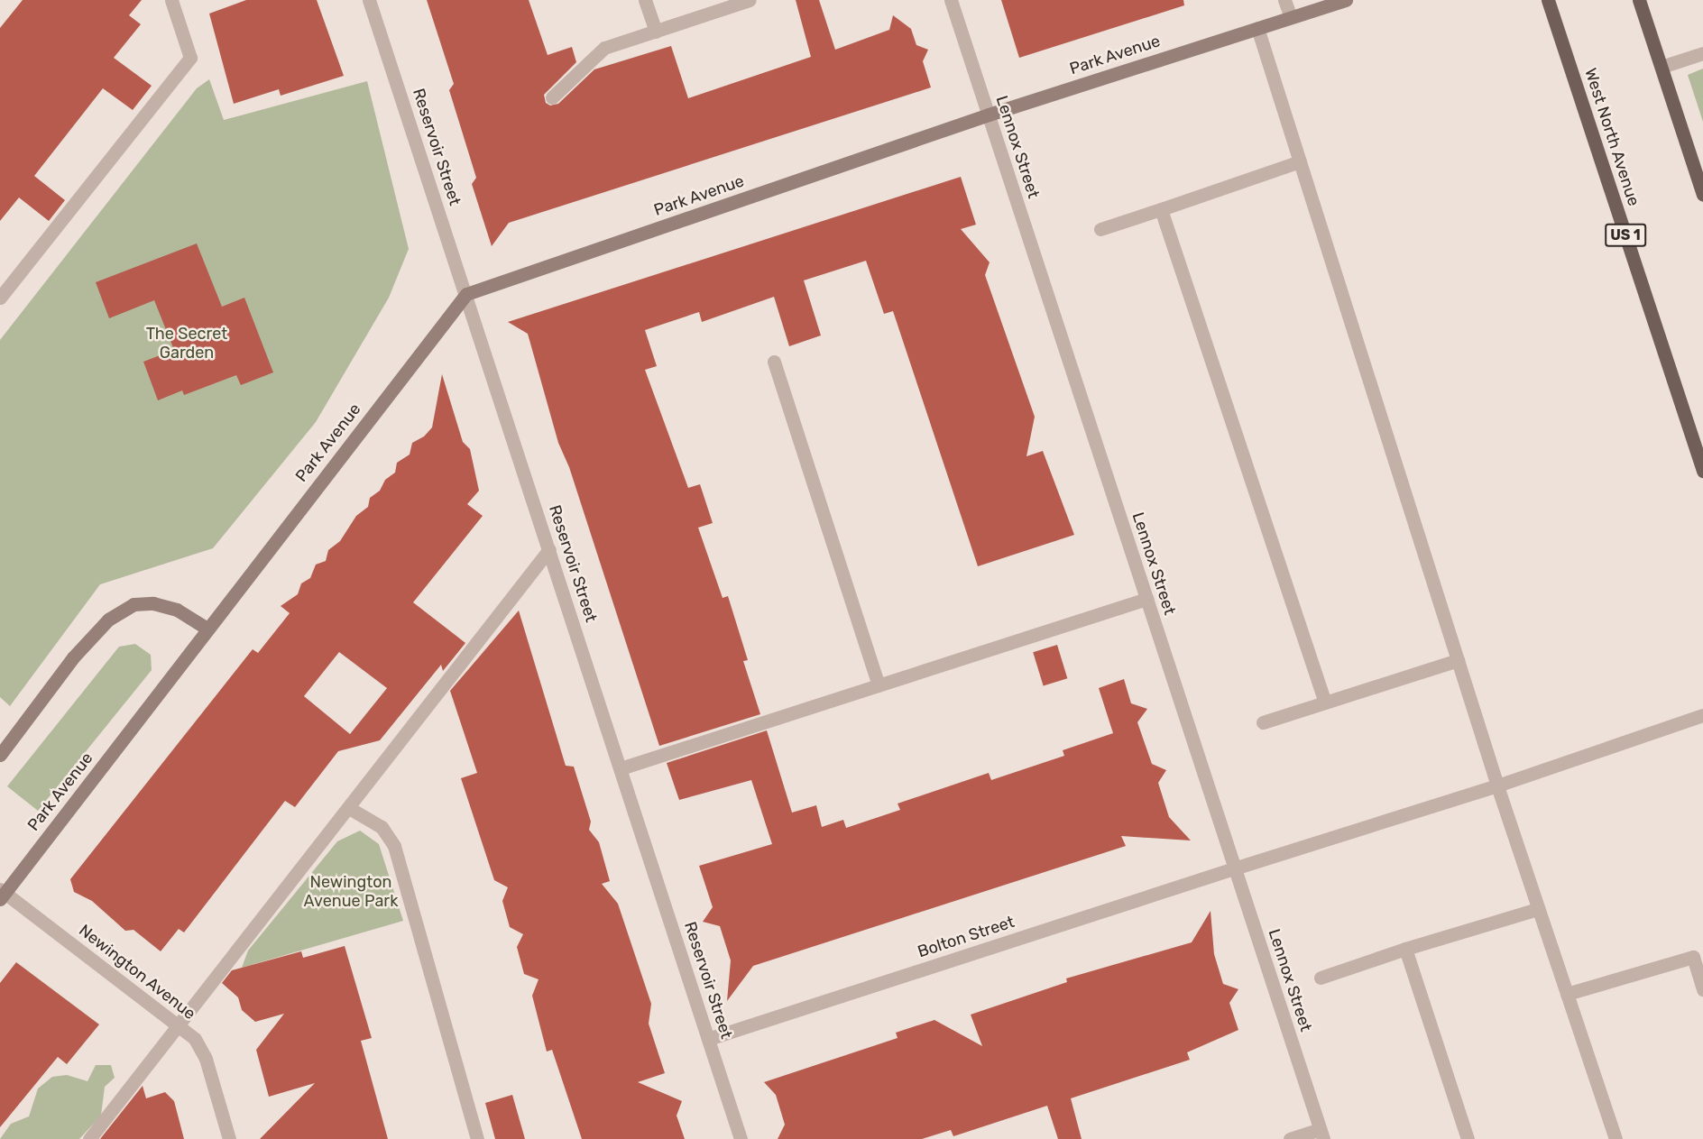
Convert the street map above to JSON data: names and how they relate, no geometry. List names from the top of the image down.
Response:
{
  "streets": {
    "main road": ["West North Avenue", "US 1"],
    "street": [
      "Park Avenue",
      "Reservoir Street",
      "Lennox Street",
      "Bolton Street",
      "Newington Avenue"
    ]
  },
  "crossings": [
    ["Park Avenue", "Reservoir Street"],
    ["Park Avenue", "Lennox Street"],
    ["Park Avenue", "Newington Avenue"],
    ["Reservoir Street", "Bolton Street"],
    ["Lennox Street", "Bolton Street"]
  ],
  "parks": ["The Secret Garden", "Newington Avenue Park"]
}
